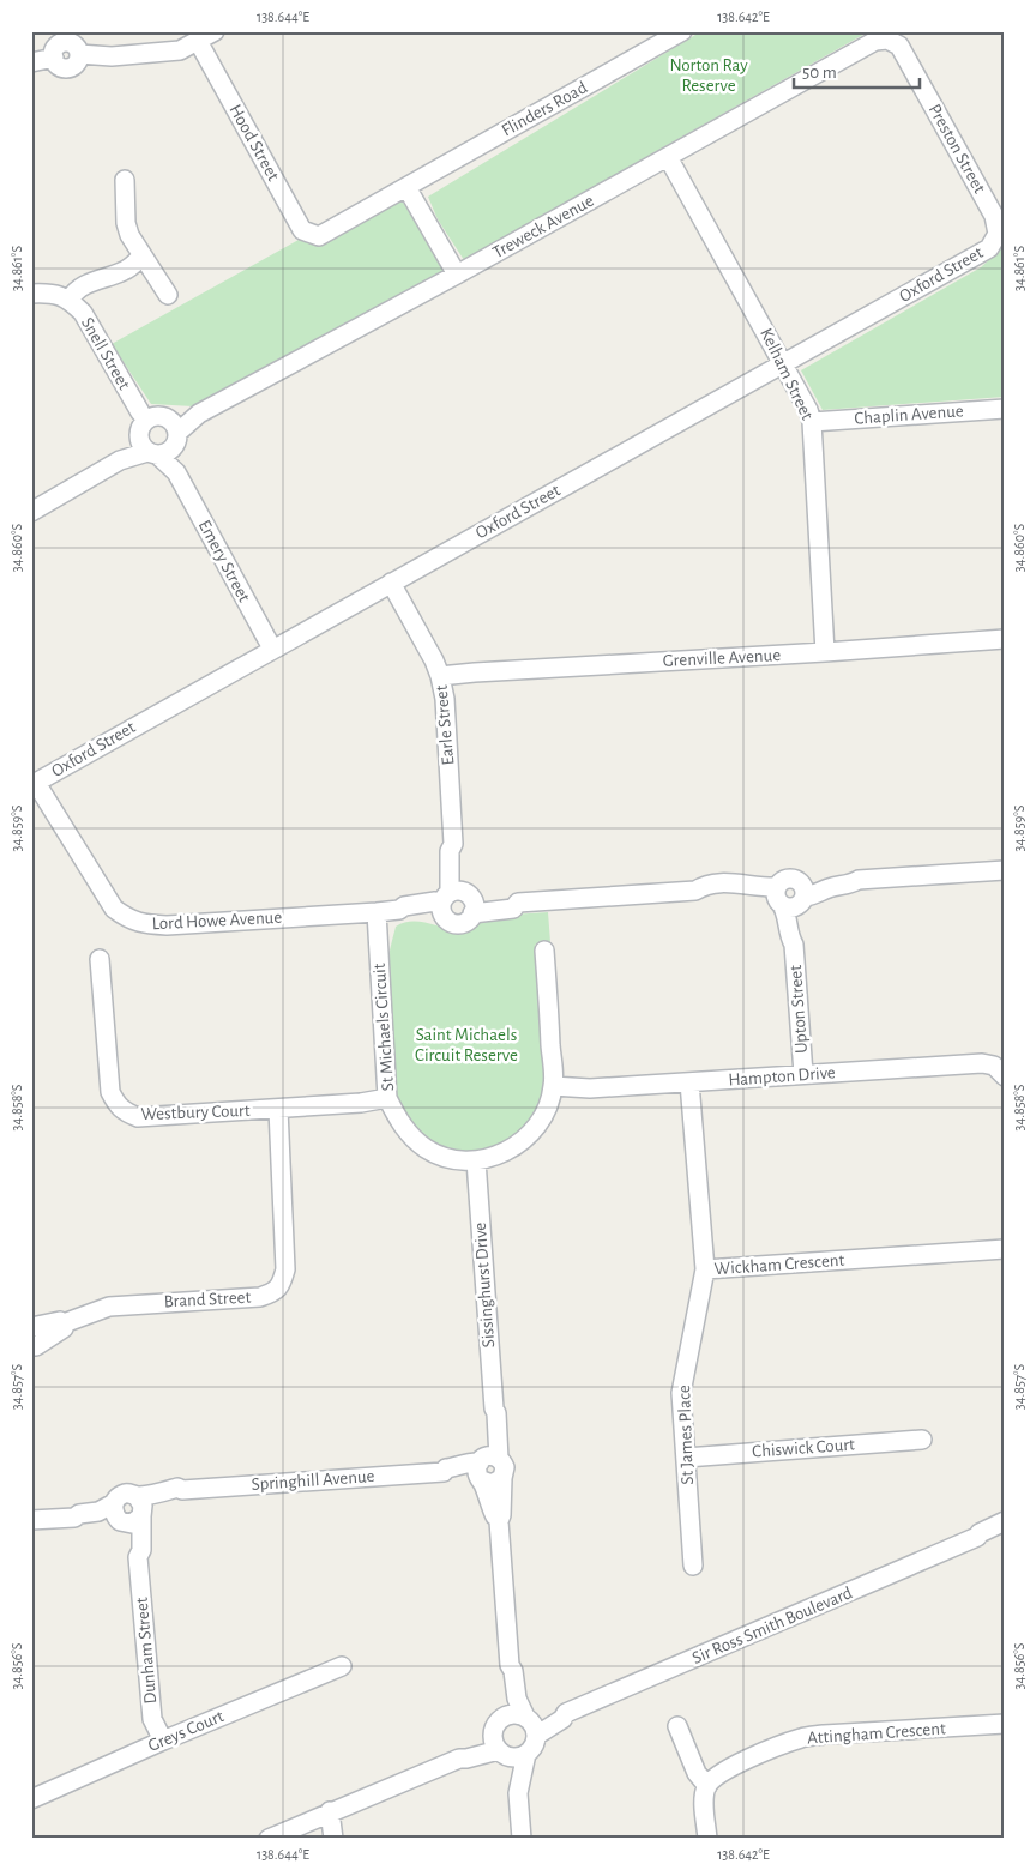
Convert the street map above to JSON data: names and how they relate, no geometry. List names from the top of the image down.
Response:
{
  "streets": {
    "street": [
      "Flinders Road",
      "Hood Street",
      "Preston Street",
      "Treweck Avenue",
      "Oxford Street",
      "Snell Street",
      "Kelham Street",
      "Chaplin Avenue",
      "Emery Street",
      "Grenville Avenue",
      "Earle Street",
      "Lord Howe Avenue",
      "Upton Street",
      "St Michaels Circuit",
      "Hampton Drive",
      "Westbury Court",
      "Wickham Crescent",
      "Sissinghurst Drive",
      "Brand Street",
      "St James Place",
      "Chiswick Court",
      "Springhill Avenue",
      "Sir Ross Smith Boulevard",
      "Dunham Street",
      "Greys Court",
      "Attingham Crescent"
    ]
  },
  "crossings": [
    ["Flinders Road", "Hood Street"],
    ["Preston Street", "Treweck Avenue"],
    ["Preston Street", "Oxford Street"],
    ["Treweck Avenue", "Kelham Street"],
    ["Treweck Avenue", "Emery Street"],
    ["Oxford Street", "Kelham Street"],
    ["Oxford Street", "Emery Street"],
    ["Oxford Street", "Earle Street"],
    ["Oxford Street", "Lord Howe Avenue"],
    ["Kelham Street", "Chaplin Avenue"],
    ["Kelham Street", "Grenville Avenue"],
    ["Grenville Avenue", "Earle Street"],
    ["Earle Street", "Lord Howe Avenue"],
    ["Lord Howe Avenue", "Upton Street"],
    ["Lord Howe Avenue", "St Michaels Circuit"],
    ["Upton Street", "Hampton Drive"],
    ["St Michaels Circuit", "Hampton Drive"],
    ["St Michaels Circuit", "Westbury Court"],
    ["St Michaels Circuit", "Sissinghurst Drive"],
    ["Hampton Drive", "Wickham Crescent"],
    ["Westbury Court", "Brand Street"],
    ["Wickham Crescent", "St James Place"],
    ["Sissinghurst Drive", "Springhill Avenue"],
    ["St James Place", "Chiswick Court"],
    ["Springhill Avenue", "Dunham Street"],
    ["Dunham Street", "Greys Court"]
  ],
  "parks": ["Norton Ray Reserve", "Saint Michaels Circuit Reserve"],
  "scale_bar": "50 m",
  "coordinates": [
    "138.644°E",
    "138.642°E",
    "34.861°S",
    "34.860°S",
    "34.859°S",
    "34.858°S",
    "34.857°S",
    "34.856°S"
  ]
}
